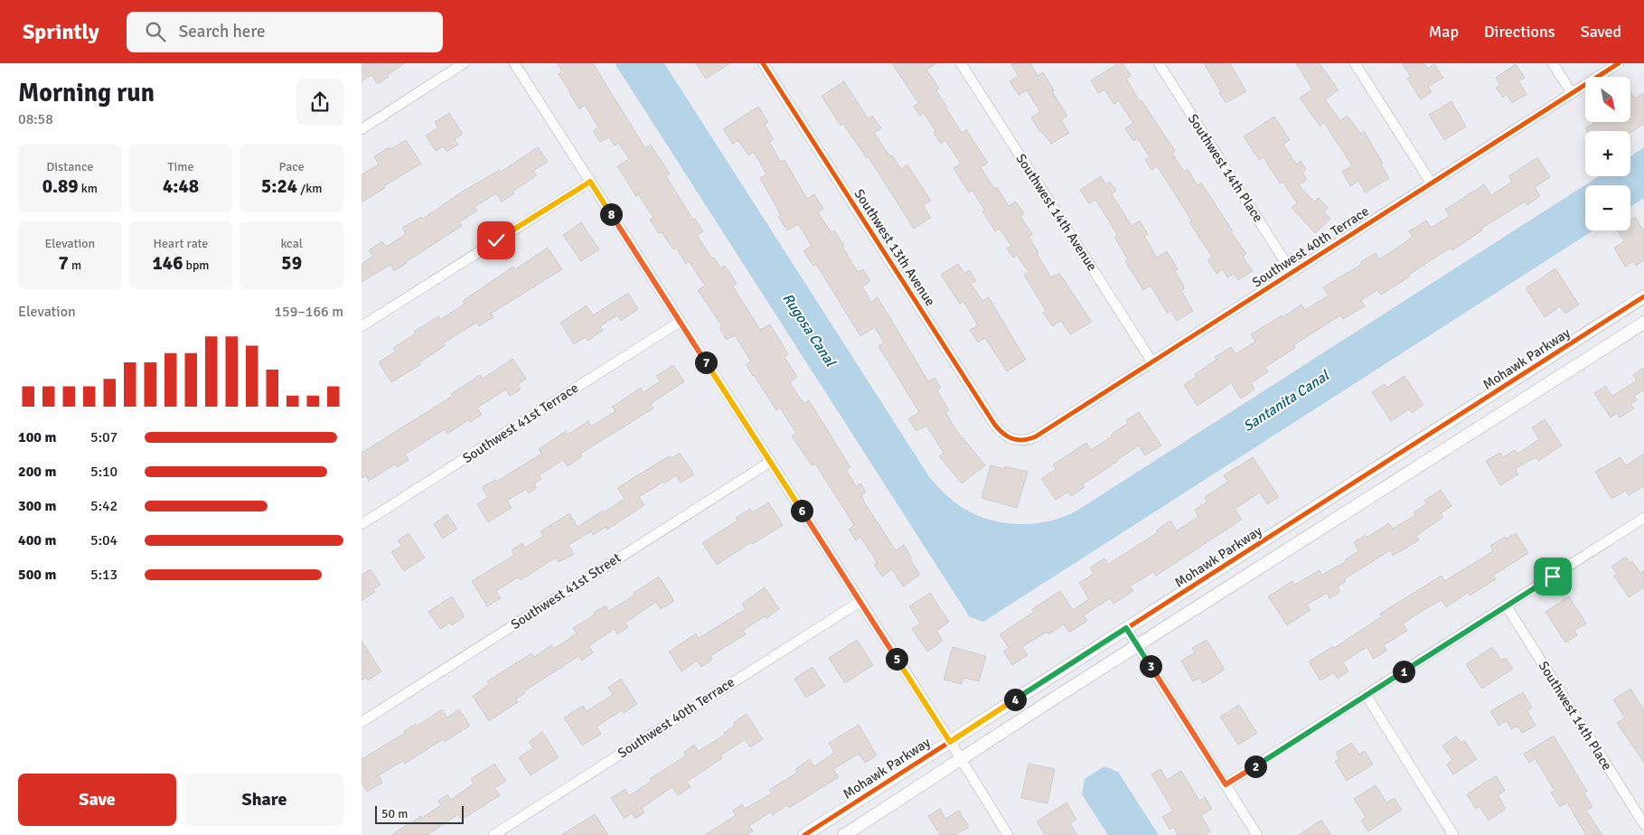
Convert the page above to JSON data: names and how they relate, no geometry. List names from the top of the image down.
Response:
{
  "streets": {
    "street": [
      "Southwest 14th Place",
      "Southwest 14th Avenue",
      "Southwest 40th Terrace",
      "Southwest 13th Avenue",
      "Mohawk Parkway",
      "Southwest 41st Terrace",
      "Southwest 41st Street"
    ]
  },
  "crossings": [
    ["Southwest 14th Place", "Southwest 40th Terrace"],
    ["Southwest 14th Avenue", "Southwest 40th Terrace"],
    ["Southwest 40th Terrace", "Southwest 13th Avenue"]
  ],
  "water": ["Rugosa Canal", "Santanita Canal"],
  "scale_bar": "50 m",
  "north": "bottom right",
  "page": {
    "header": "Sprintly",
    "search": "Search here",
    "nav": ["Map", "Directions", "Saved"],
    "heading": ["Morning run", "08:58"],
    "map_buttons": ["+", "−"],
    "stats": [
      ["Distance", "0.89 km"],
      ["Time", "4:48"],
      ["Pace", "5:24 /km"],
      ["Elevation", "7 m"],
      ["Heart rate", "146 bpm"],
      ["kcal", "59"]
    ],
    "pins": [
      "8",
      "7",
      "6",
      "5",
      "3",
      "1",
      "4",
      "2"
    ],
    "chart": ["Elevation", "159–166 m"],
    "list": [
      {
        "name": "100 m",
        "note": "5:07"
      },
      {
        "name": "200 m",
        "note": "5:10"
      },
      {
        "name": "300 m",
        "note": "5:42"
      },
      {
        "name": "400 m",
        "note": "5:04"
      },
      {
        "name": "500 m",
        "note": "5:13"
      }
    ],
    "buttons": ["Save", "Share"],
    "scale": "50 m"
  }
}
